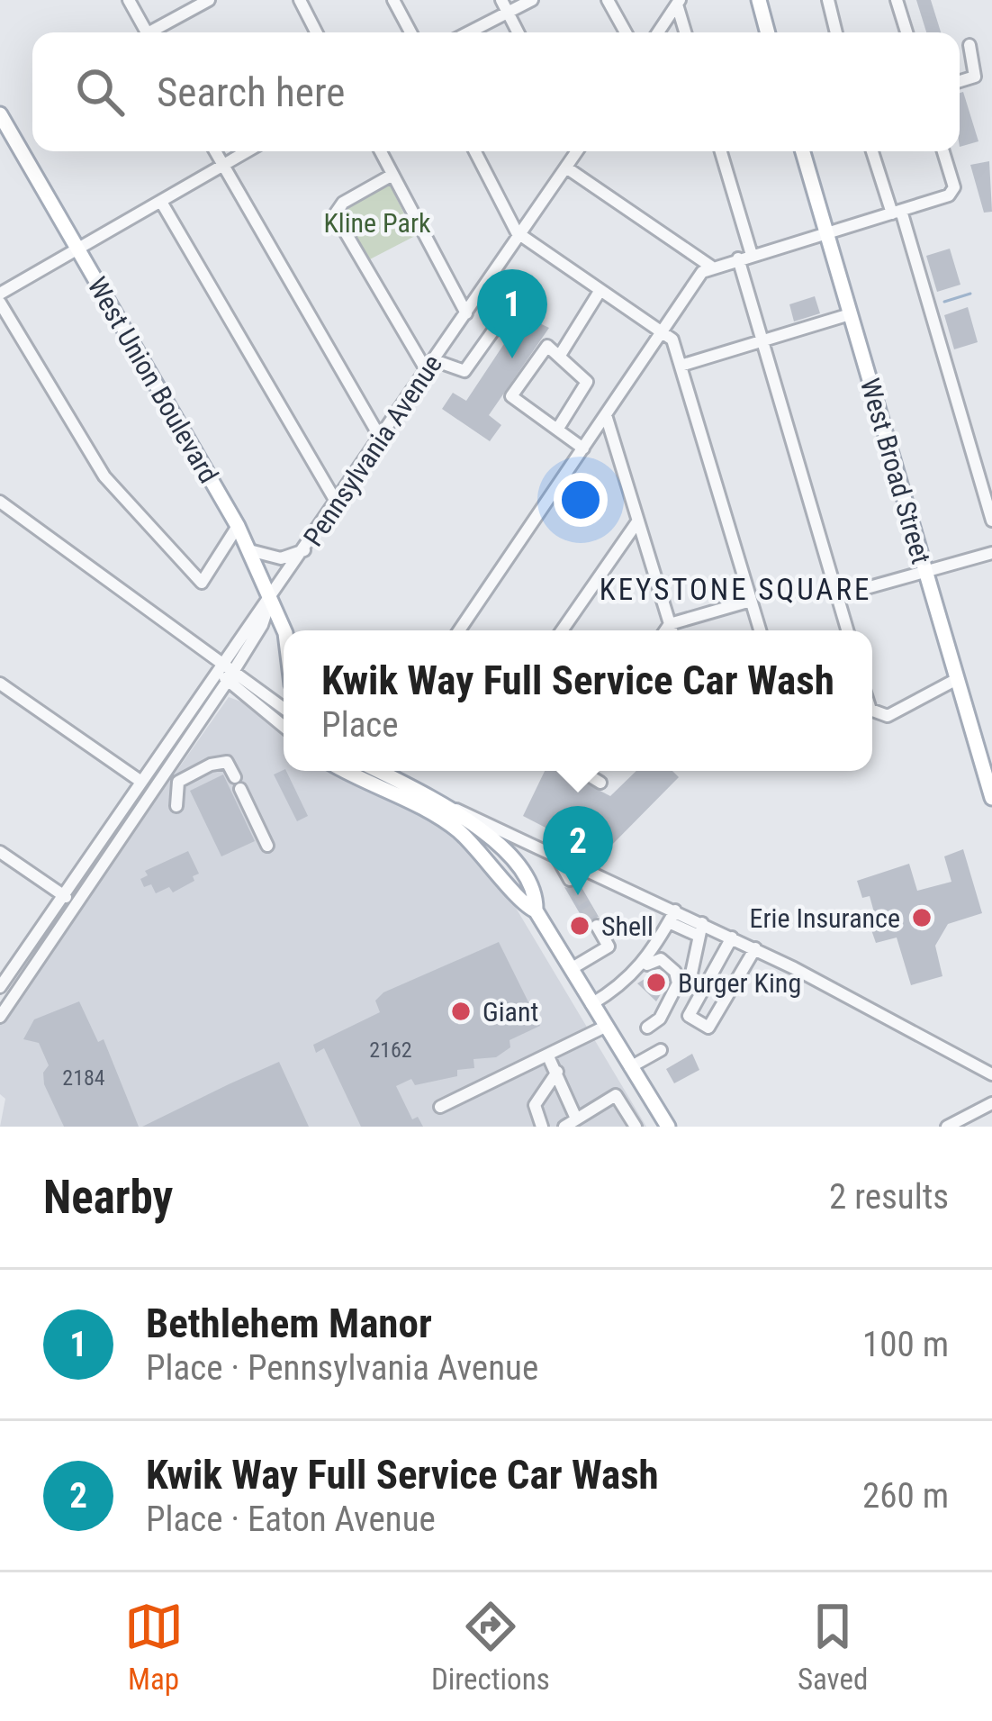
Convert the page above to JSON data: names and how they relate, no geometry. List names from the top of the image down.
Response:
{
  "streets": {
    "main road": ["West Union Boulevard", "West Broad Street"],
    "street": ["Pennsylvania Avenue"]
  },
  "crossings": [
    ["West Union Boulevard", "Pennsylvania Avenue"]
  ],
  "districts": ["KEYSTONE SQUARE"],
  "parks": ["Kline Park"],
  "places": [
    "Erie Insurance",
    "Shell",
    "Burger King",
    "Giant"
  ],
  "house_numbers": ["2162", "2184"],
  "page": {
    "search": "Search here",
    "pins": ["1", "2"],
    "popup": ["Kwik Way Full Service Car Wash", "Place"],
    "heading": ["Nearby", "2 results"],
    "list": [
      {
        "mark": "1",
        "name": "Bethlehem Manor",
        "note": "Place · Pennsylvania Avenue",
        "value": "100 m"
      },
      {
        "mark": "2",
        "name": "Kwik Way Full Service Car Wash",
        "note": "Place · Eaton Avenue",
        "value": "260 m"
      }
    ],
    "nav": ["Map", "Directions", "Saved"]
  }
}
